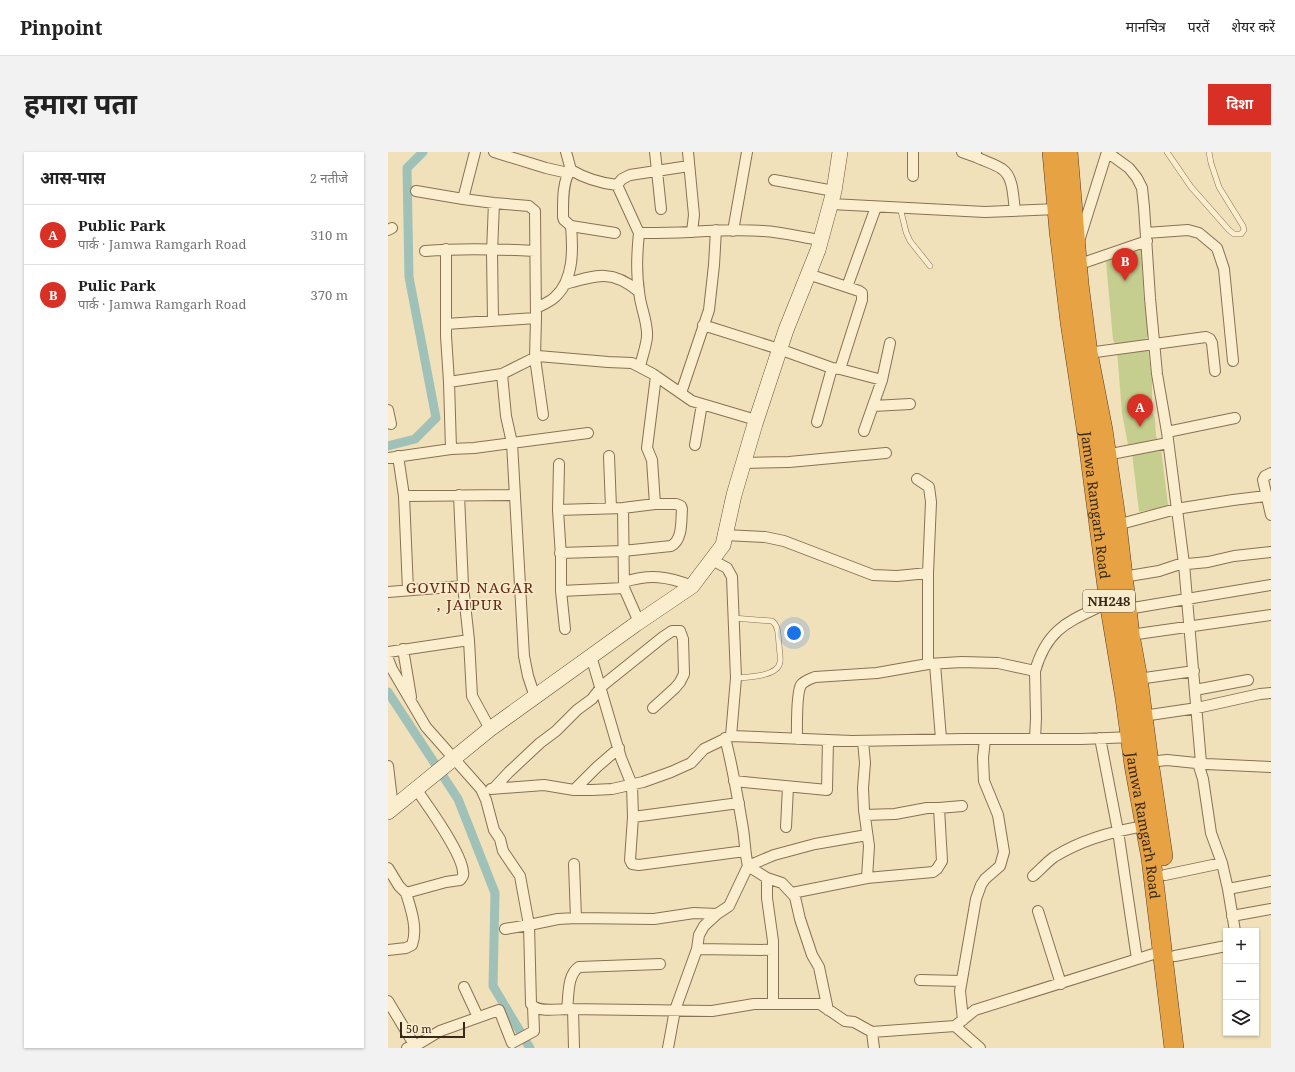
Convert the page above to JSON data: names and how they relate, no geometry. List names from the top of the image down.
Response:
{
  "streets": {
    "highway": ["Jamwa Ramgarh Road", "NH248"]
  },
  "districts": ["GOVIND NAGAR , JAIPUR"],
  "scale_bar": "50 m",
  "page": {
    "header": "Pinpoint",
    "nav": ["मानचित्र", "परतें", "शेयर करें"],
    "title": "हमारा पता",
    "buttons": "दिशा",
    "heading": ["आस-पास", "2 नतीजे"],
    "list": [
      {
        "mark": "A",
        "name": "Public Park",
        "note": "पार्क · Jamwa Ramgarh Road",
        "value": "310 m"
      },
      {
        "mark": "B",
        "name": "Pulic Park",
        "note": "पार्क · Jamwa Ramgarh Road",
        "value": "370 m"
      }
    ],
    "pins": ["B", "A"],
    "map_buttons": ["+", "−"],
    "scale": "50 m"
  }
}
